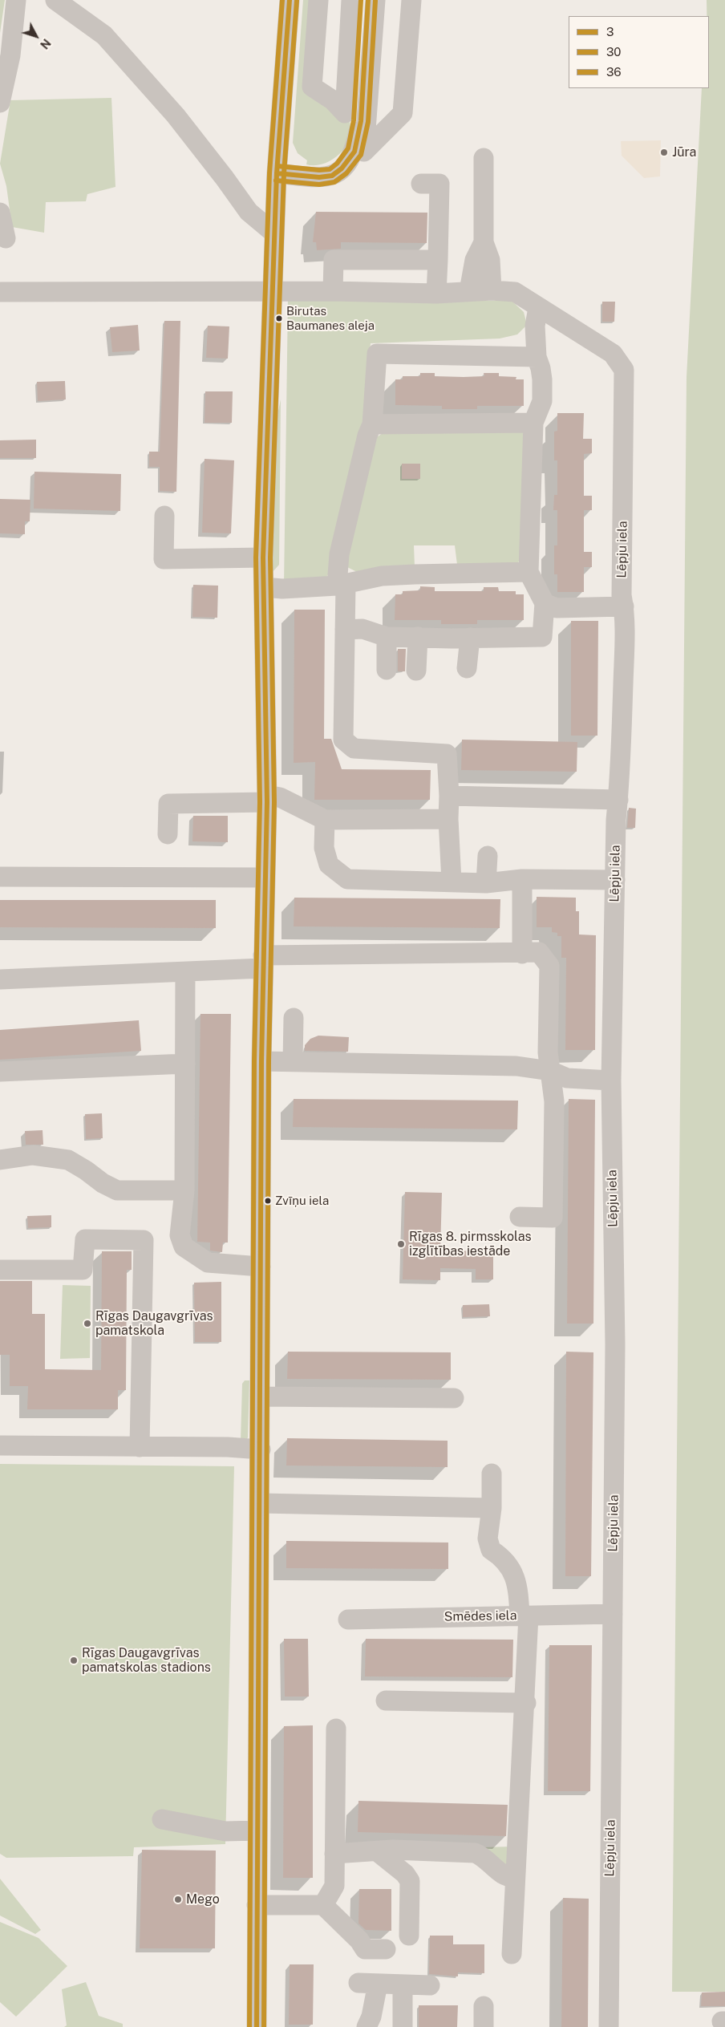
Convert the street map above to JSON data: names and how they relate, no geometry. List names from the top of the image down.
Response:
{
  "streets": {
    "street": ["Lēpju iela", "Smēdes iela"]
  },
  "crossings": [
    ["Lēpju iela", "Smēdes iela"]
  ],
  "places": [
    "Jūra",
    "Birutas Baumanes aleja",
    "Zvīņu iela",
    "Rīgas 8. pirmsskolas izglītības iestāde",
    "Rīgas Daugavgrīvas pamatskola",
    "Rīgas Daugavgrīvas pamatskolas stadions",
    "Mego"
  ],
  "lines": ["transit line 3", "transit line 36", "transit line 30"],
  "legend": ["3", "30", "36"],
  "north": "bottom right"
}
